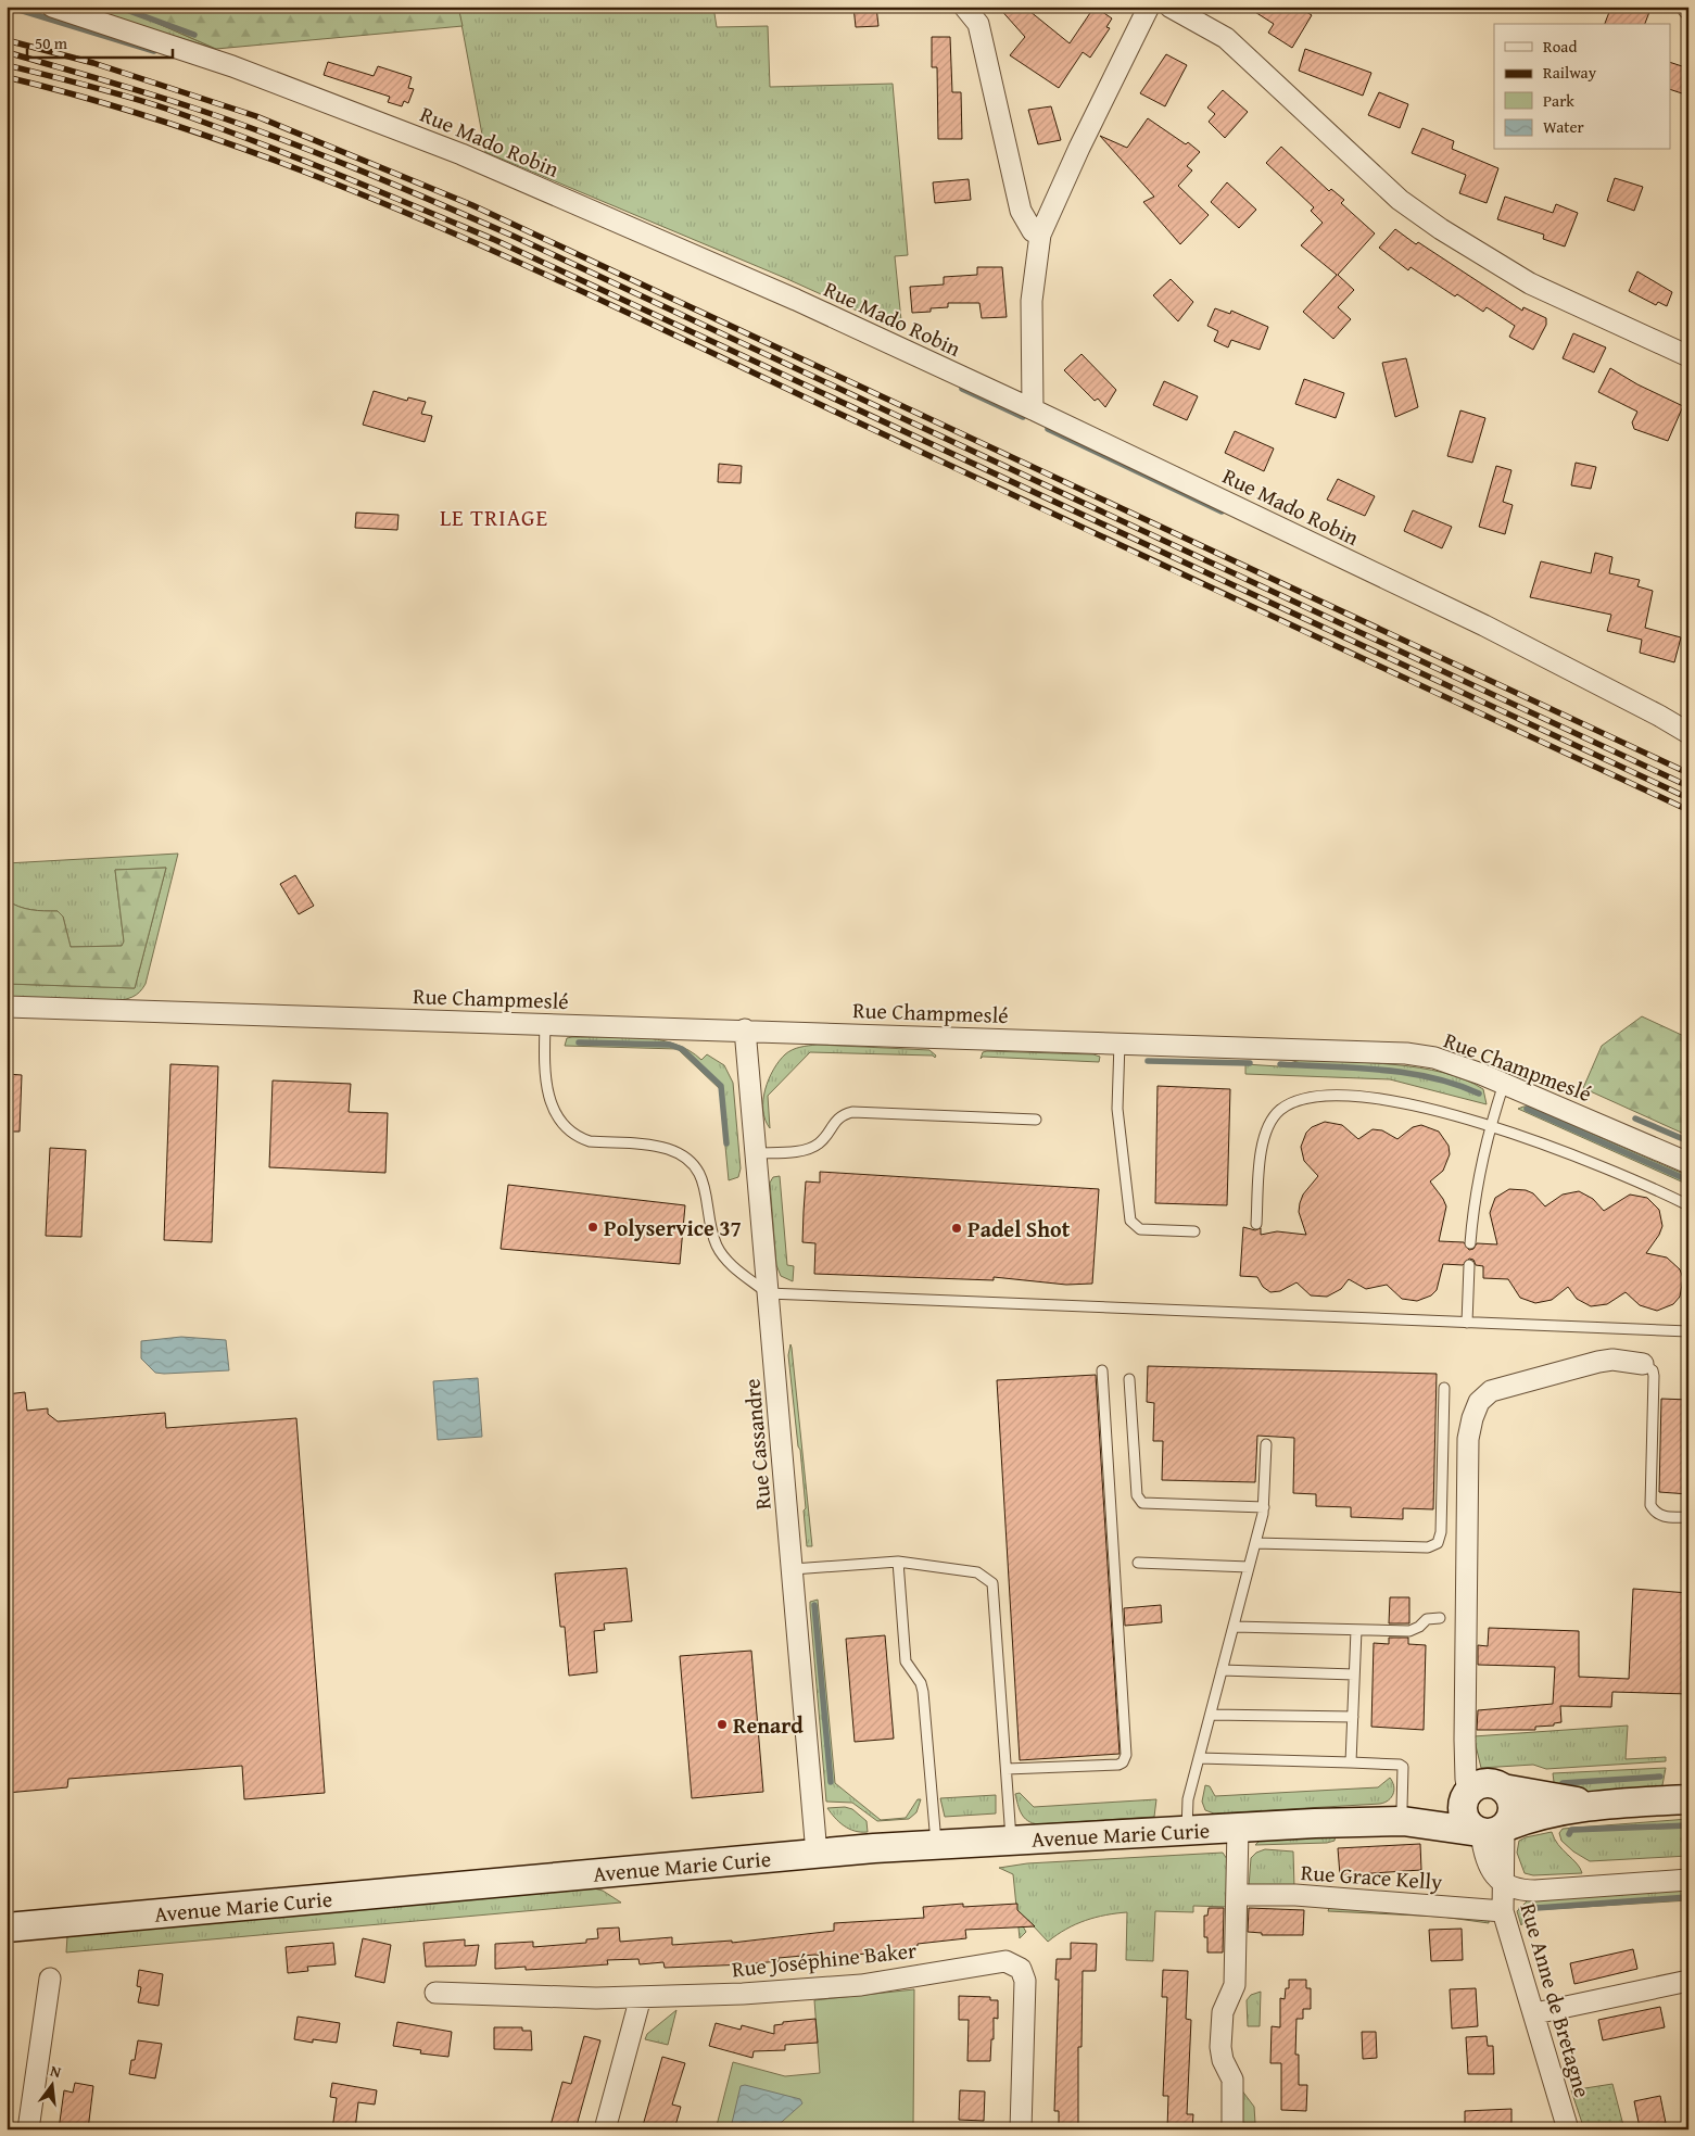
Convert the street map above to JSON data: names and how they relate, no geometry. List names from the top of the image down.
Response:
{
  "streets": {
    "main road": ["Avenue Marie Curie"],
    "street": [
      "Rue Mado Robin",
      "Rue Champmeslé",
      "Rue Cassandre",
      "Rue Grace Kelly",
      "Rue Joséphine Baker",
      "Rue Anne de Bretagne"
    ]
  },
  "crossings": [
    ["Rue Champmeslé", "Rue Cassandre"],
    ["Rue Cassandre", "Avenue Marie Curie"],
    ["Avenue Marie Curie", "Rue Anne de Bretagne"],
    ["Rue Grace Kelly", "Rue Anne de Bretagne"]
  ],
  "districts": ["LE TRIAGE"],
  "places": ["Polyservice 37", "Padel Shot", "Renard"],
  "legend": [
    "Road",
    "Railway",
    "Park",
    "Water"
  ],
  "scale_bar": "50 m",
  "north": "top"
}
